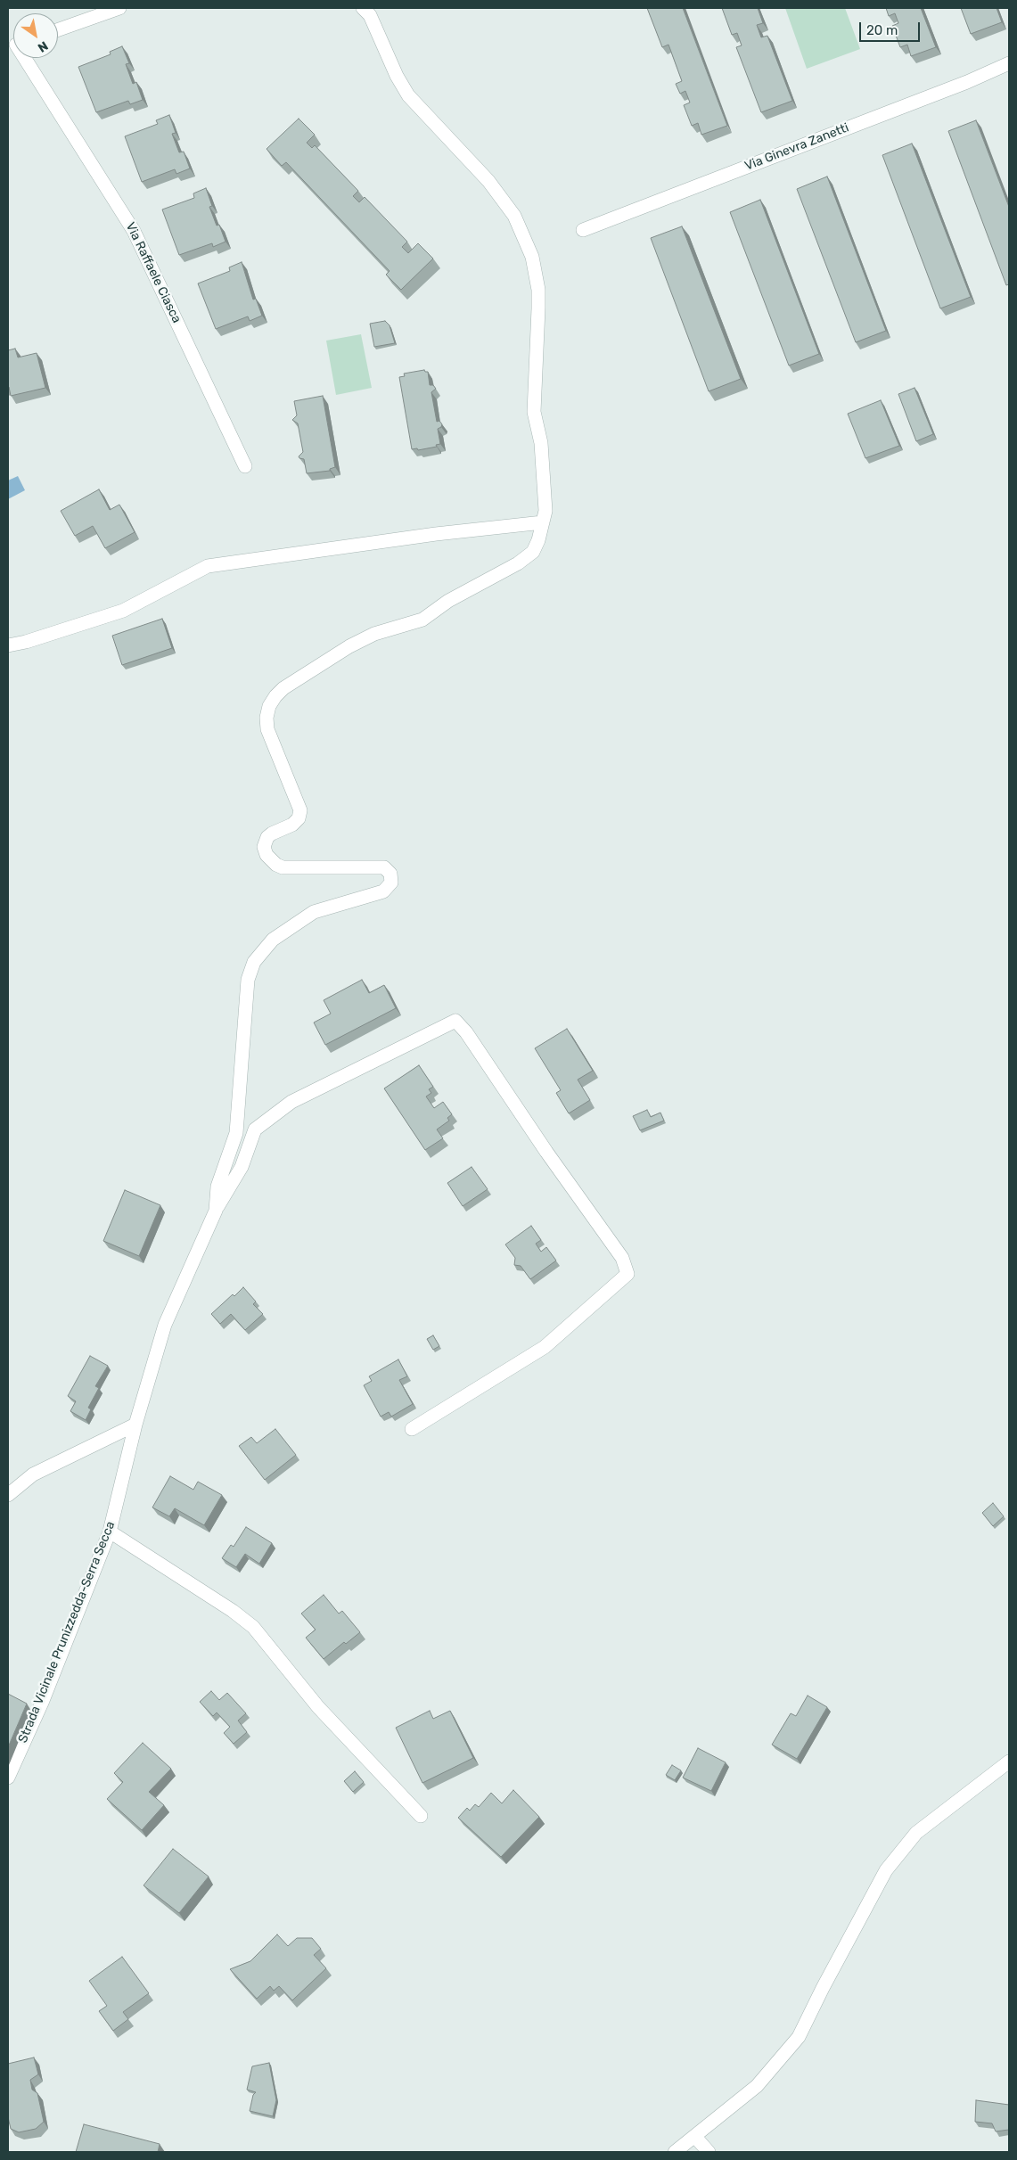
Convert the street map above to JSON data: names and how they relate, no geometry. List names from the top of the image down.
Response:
{
  "streets": {
    "street": ["Via Ginevra Zanetti", "Via Raffaele Ciasca", "Strada Vicinale Prunizzedda-Serra Secca"]
  },
  "scale_bar": "20 m",
  "north": "bottom right"
}
